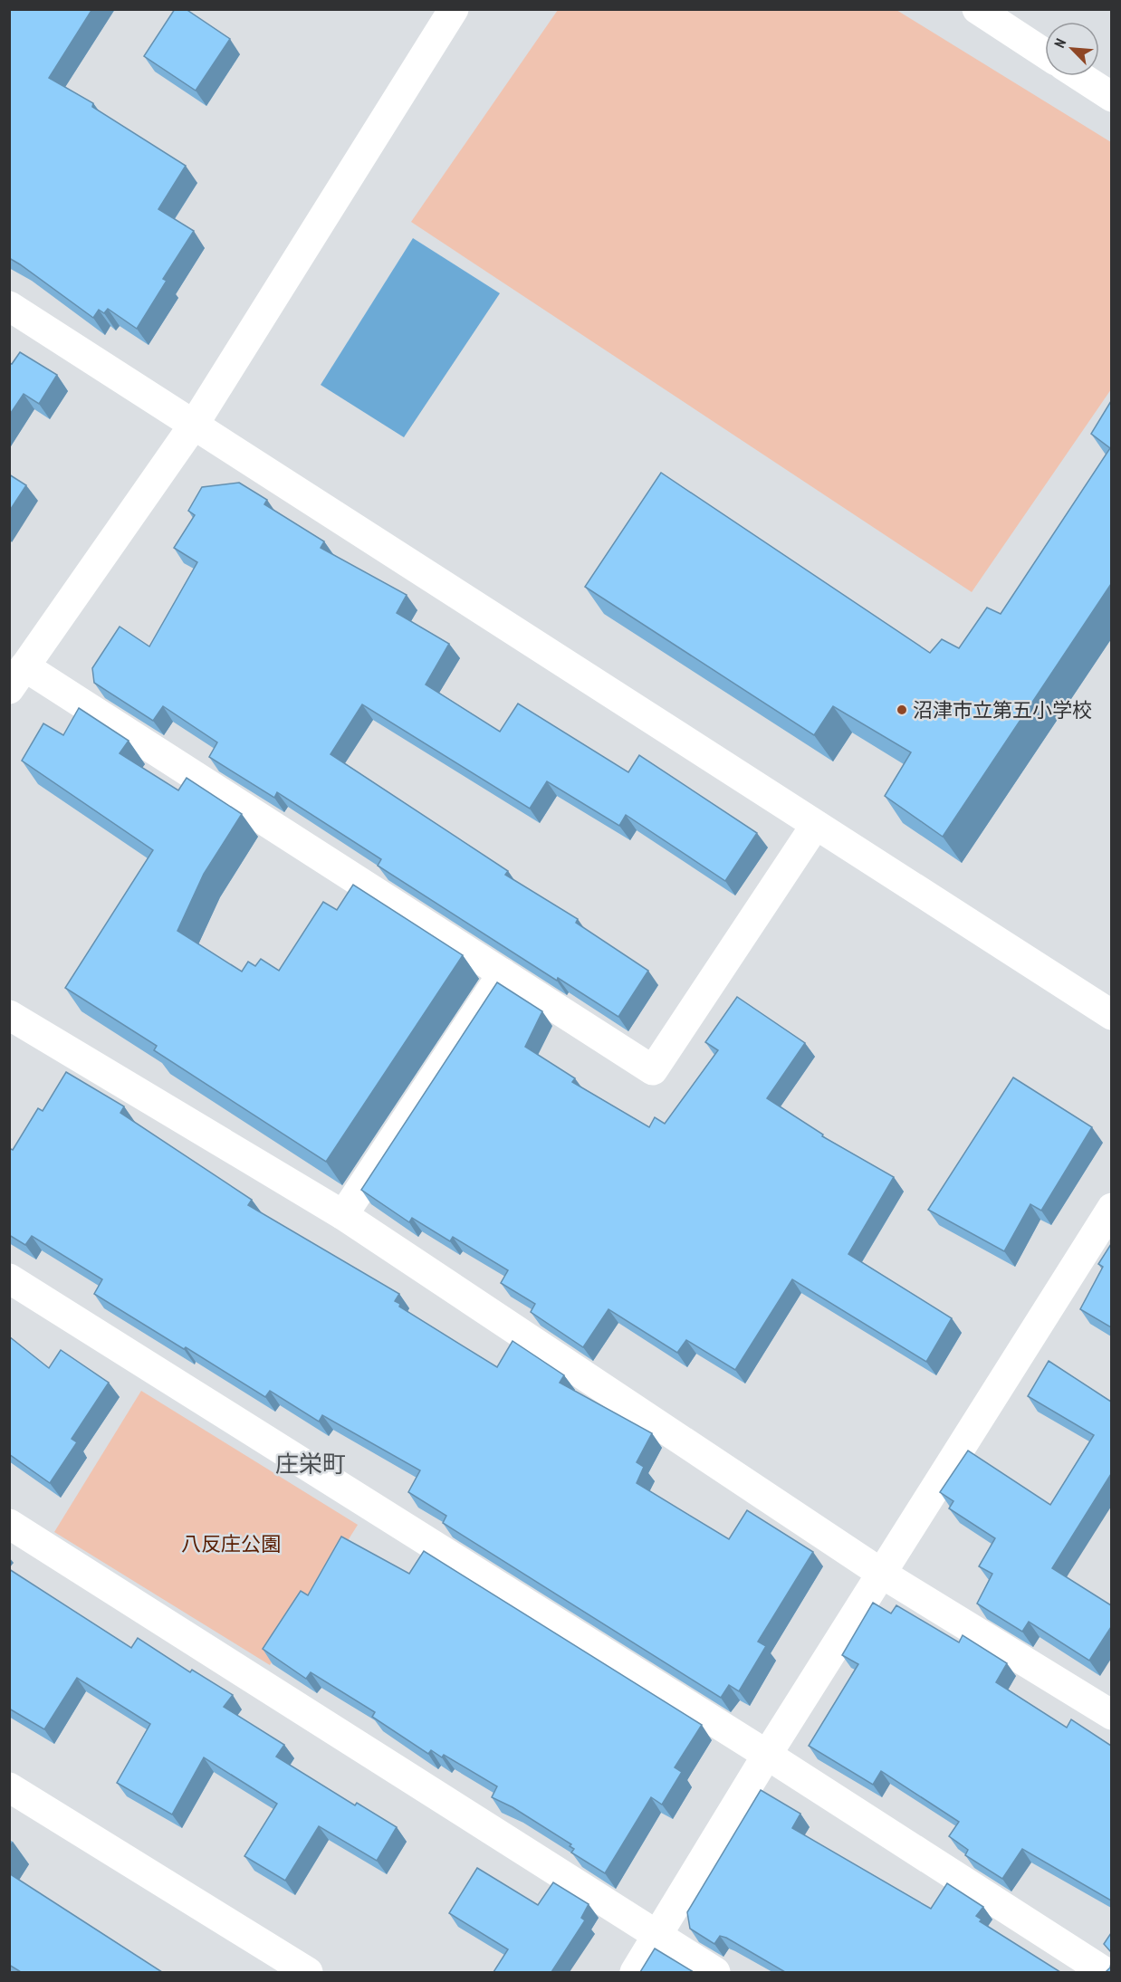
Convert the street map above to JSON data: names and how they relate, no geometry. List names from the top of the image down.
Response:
{
  "districts": ["庄栄町"],
  "parks": ["八反庄公園"],
  "places": ["沼津市立第五小学校"],
  "north": "top left"
}
